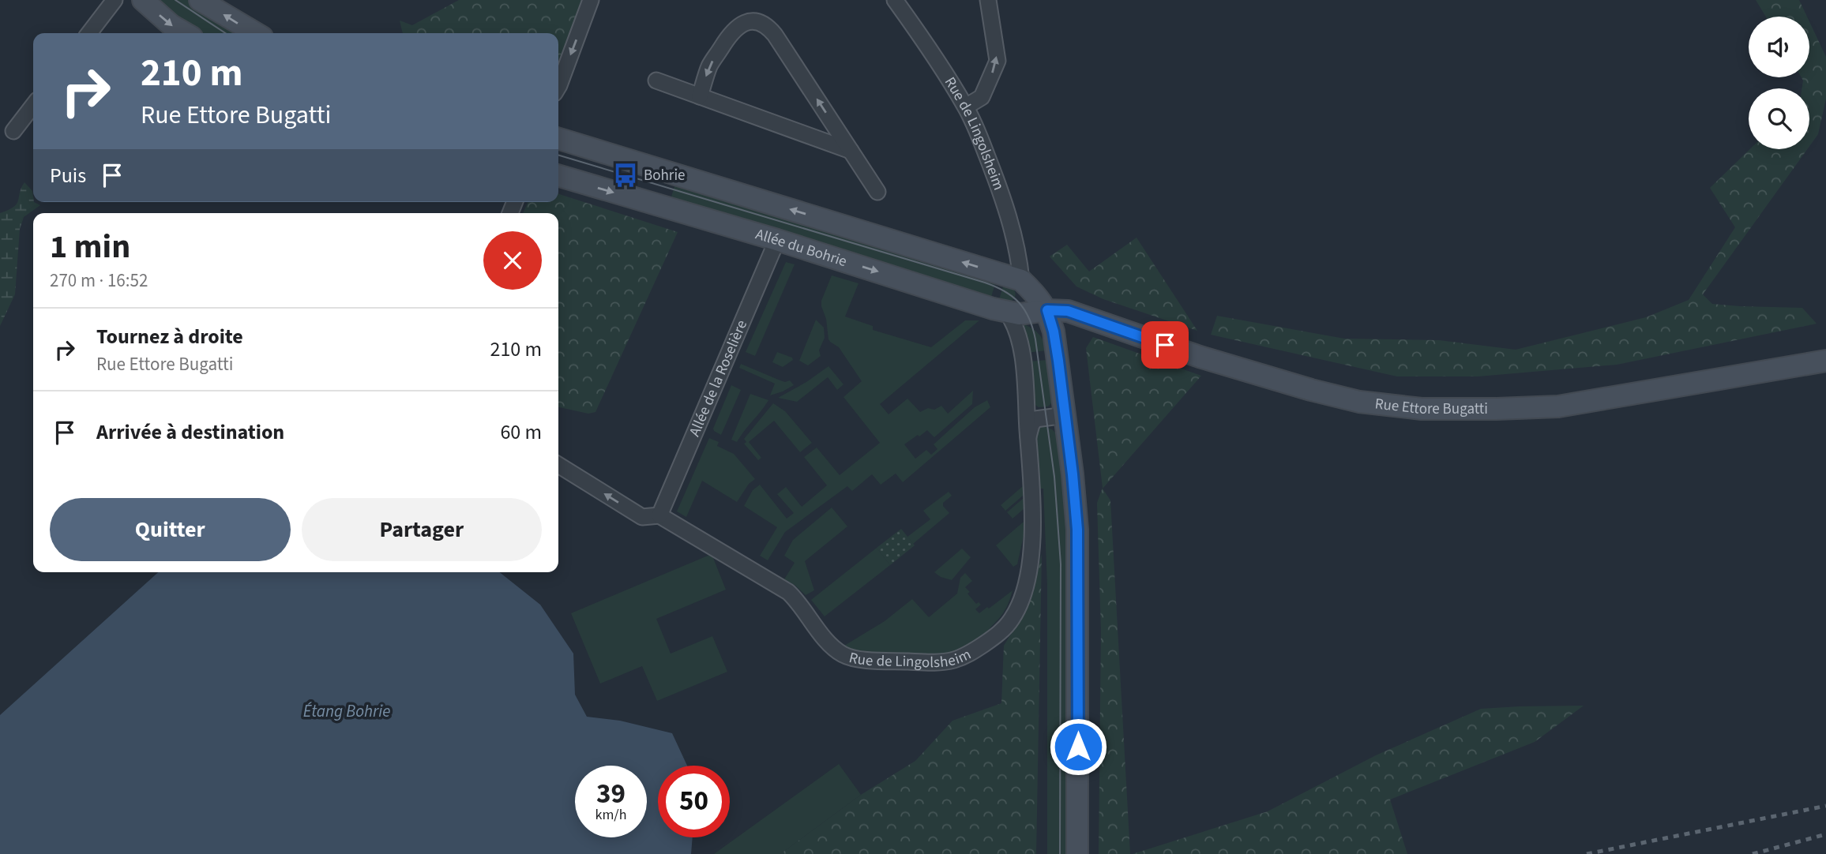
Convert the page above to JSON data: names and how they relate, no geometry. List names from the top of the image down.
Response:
{
  "streets": {
    "main road": ["Allée du Bohrie", "Rue Ettore Bugatti"],
    "street": ["Rue de Lingolsheim", "Allée de la Roselière"]
  },
  "crossings": [
    ["Rue de Lingolsheim", "Allée du Bohrie"],
    ["Rue de Lingolsheim", "Allée de la Roselière"],
    ["Allée du Bohrie", "Allée de la Roselière"],
    ["Allée du Bohrie", "Rue Ettore Bugatti"]
  ],
  "water": ["Étang Bohrie"],
  "places": {
    "bus stop": ["Bohrie"]
  },
  "page": {
    "turn": ["210 m", "Rue Ettore Bugatti"],
    "then": "Puis",
    "heading": ["1 min", "270 m · 16:52"],
    "list": [
      {
        "name": "Tournez à droite",
        "note": "Rue Ettore Bugatti",
        "value": "210 m"
      },
      {
        "name": "Arrivée à destination",
        "value": "60 m"
      }
    ],
    "buttons": ["Quitter", "Partager"],
    "speed": "39 km/h",
    "limit": "50"
  }
}
